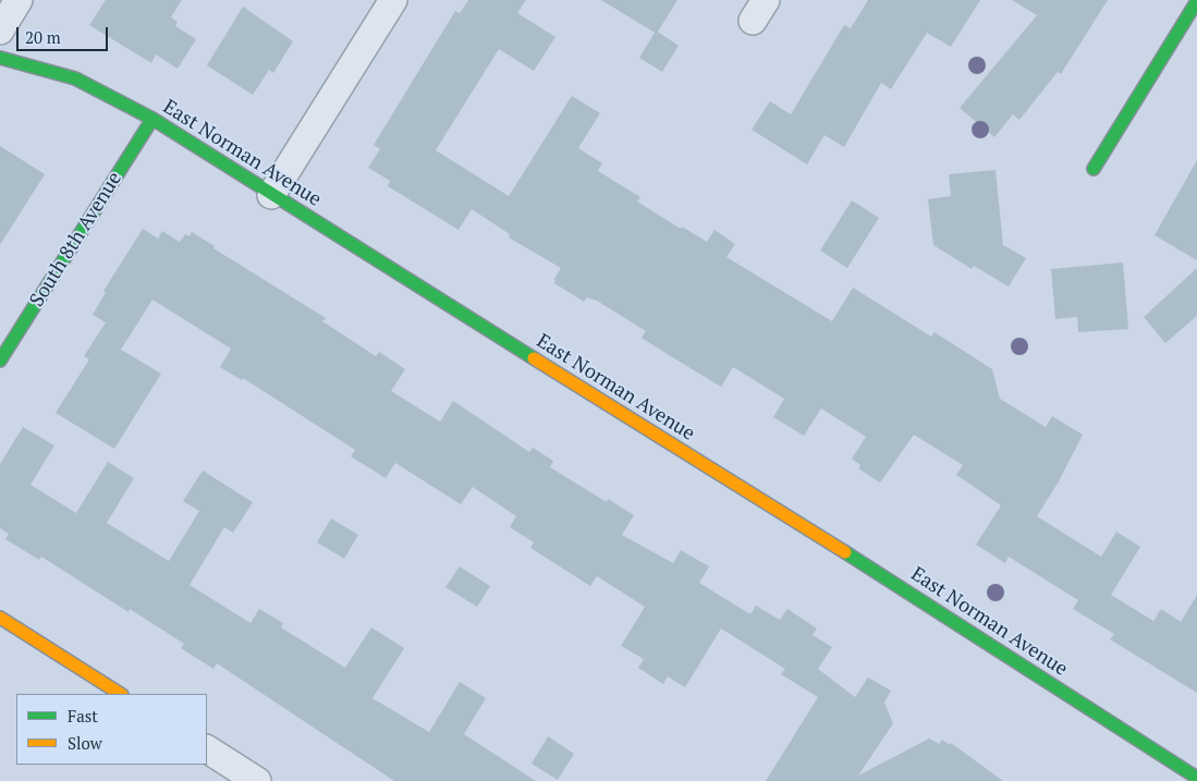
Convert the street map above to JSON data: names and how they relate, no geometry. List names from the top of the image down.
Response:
{
  "streets": {
    "street": ["East Norman Avenue", "South 8th Avenue"]
  },
  "crossings": [
    ["East Norman Avenue", "South 8th Avenue"]
  ],
  "legend": ["Fast", "Slow"],
  "scale_bar": "20 m"
}
